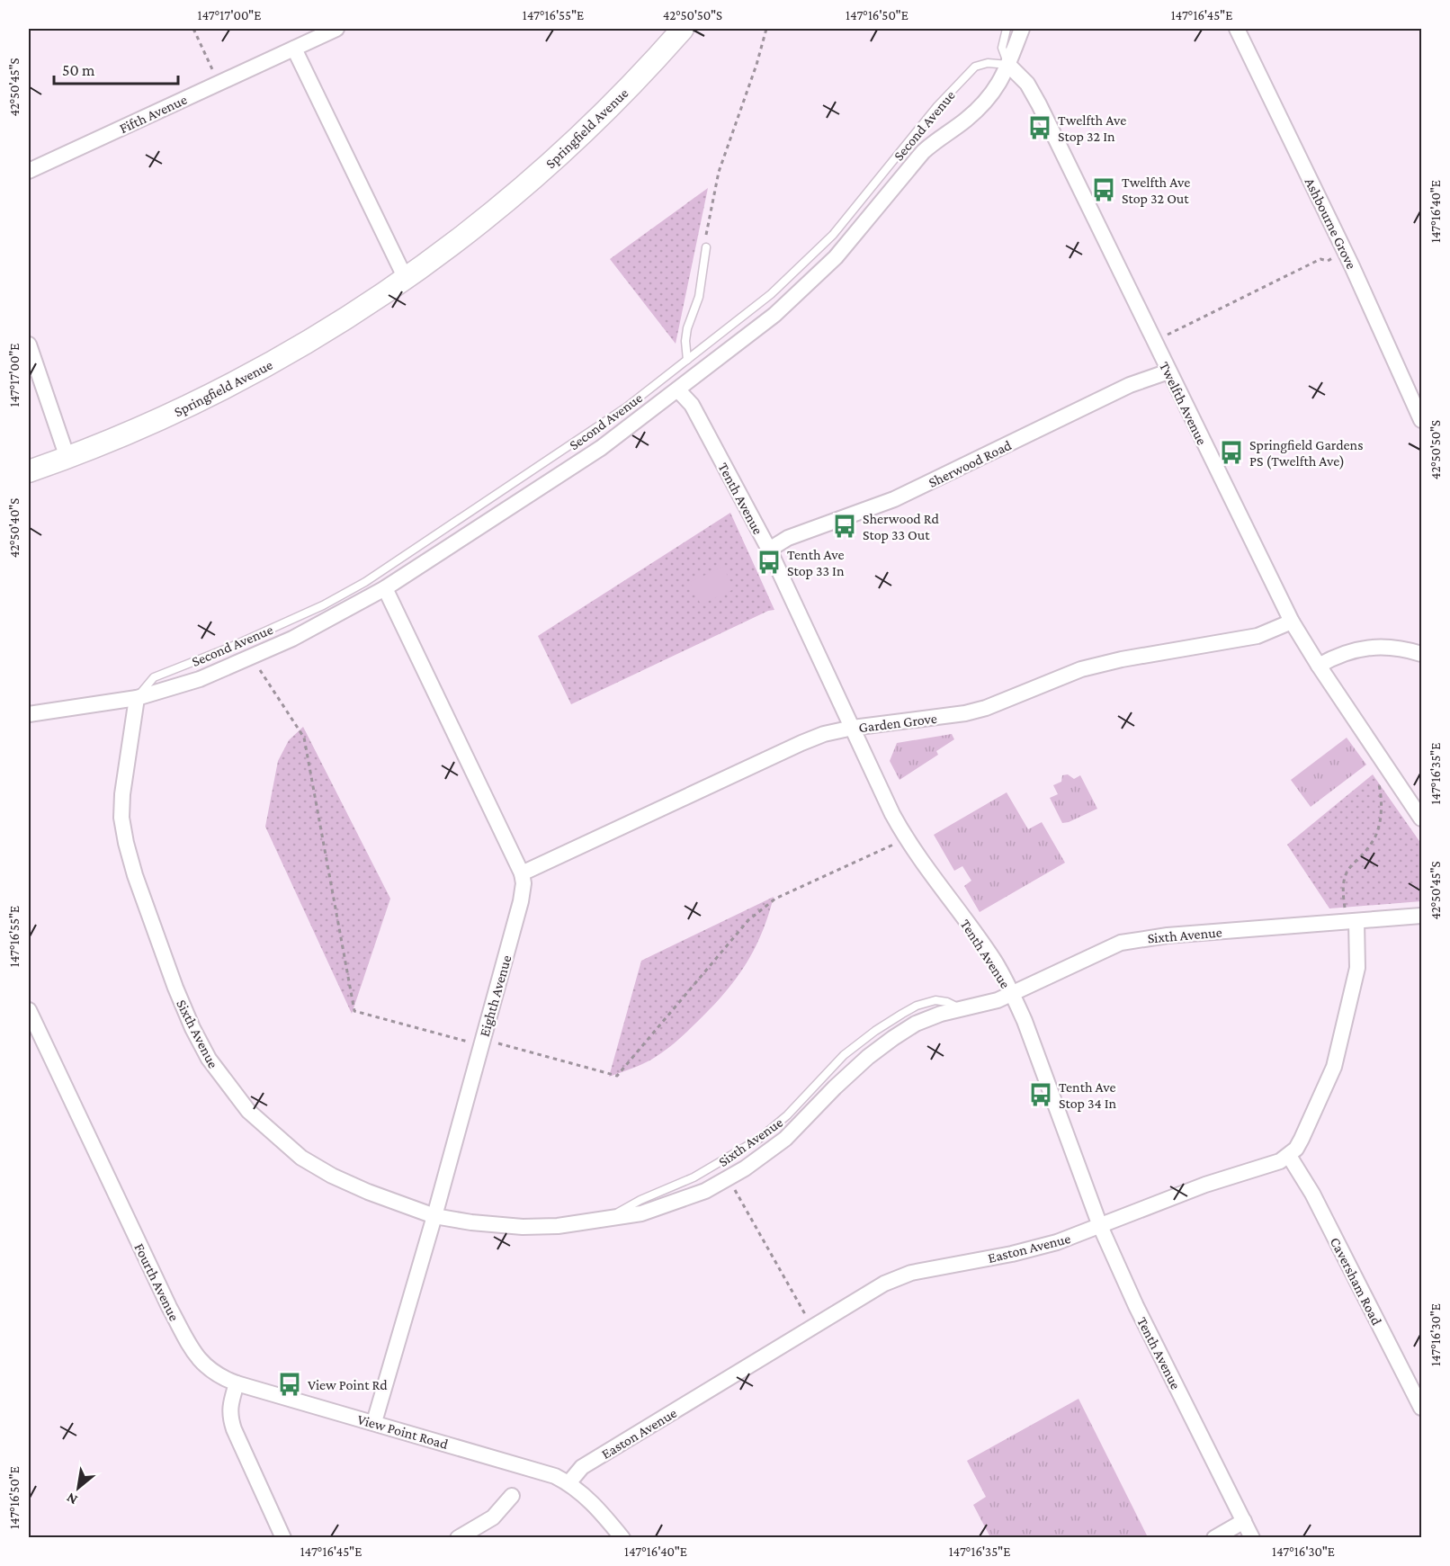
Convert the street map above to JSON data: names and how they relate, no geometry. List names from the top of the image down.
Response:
{
  "streets": {
    "street": [
      "Fifth Avenue",
      "Second Avenue",
      "Springfield Avenue",
      "Ashbourne Grove",
      "Twelfth Avenue",
      "Sherwood Road",
      "Tenth Avenue",
      "Garden Grove",
      "Sixth Avenue",
      "Eighth Avenue",
      "Easton Avenue",
      "Caversham Road",
      "Fourth Avenue",
      "View Point Road"
    ]
  },
  "crossings": [
    ["Second Avenue", "Twelfth Avenue"],
    ["Second Avenue", "Tenth Avenue"],
    ["Second Avenue", "Sixth Avenue"],
    ["Second Avenue", "Eighth Avenue"],
    ["Twelfth Avenue", "Sherwood Road"],
    ["Twelfth Avenue", "Garden Grove"],
    ["Sherwood Road", "Tenth Avenue"],
    ["Tenth Avenue", "Garden Grove"],
    ["Tenth Avenue", "Sixth Avenue"],
    ["Tenth Avenue", "Easton Avenue"],
    ["Garden Grove", "Eighth Avenue"],
    ["Sixth Avenue", "Eighth Avenue"],
    ["Eighth Avenue", "View Point Road"],
    ["Easton Avenue", "Caversham Road"],
    ["Easton Avenue", "View Point Road"],
    ["Fourth Avenue", "View Point Road"]
  ],
  "places": {
    "bus stop": [
      "Twelfth Ave Stop 32 In",
      "Twelfth Ave Stop 32 Out",
      "Springfield Gardens PS (Twelfth Ave)",
      "Sherwood Rd Stop 33 Out",
      "Tenth Ave Stop 33 In",
      "Tenth Ave Stop 34 In",
      "View Point Rd"
    ]
  },
  "scale_bar": "50 m",
  "north": "bottom left",
  "coordinates": [
    "147°17'00\"E",
    "147°16'55\"E",
    "42°50'50\"S",
    "147°16'50\"E",
    "147°16'45\"E",
    "42°50'45\"S",
    "147°16'40\"E",
    "42°50'40\"S",
    "147°16'35\"E",
    "147°16'30\"E"
  ]
}
